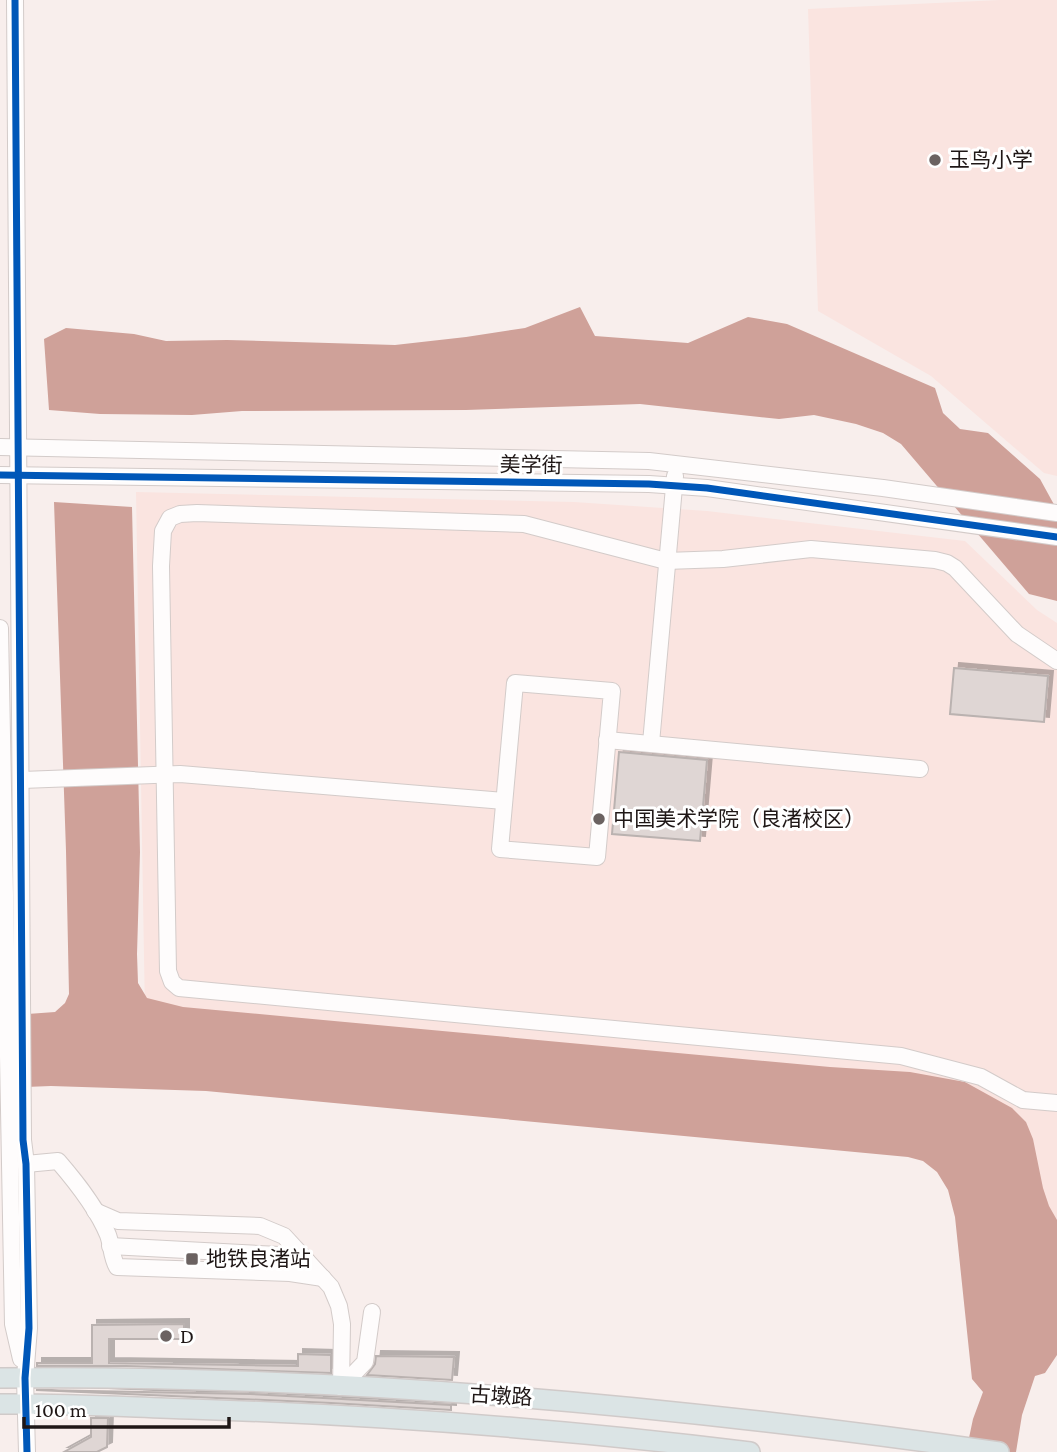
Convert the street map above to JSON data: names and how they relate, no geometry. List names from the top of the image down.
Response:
{
  "streets": {
    "main road": ["古墩路"],
    "street": ["美学街"]
  },
  "places": {
    "other": ["玉鸟小学", "中国美术学院（良渚校区）", "D"],
    "transit": ["地铁良渚站"]
  },
  "scale_bar": "100 m"
}
